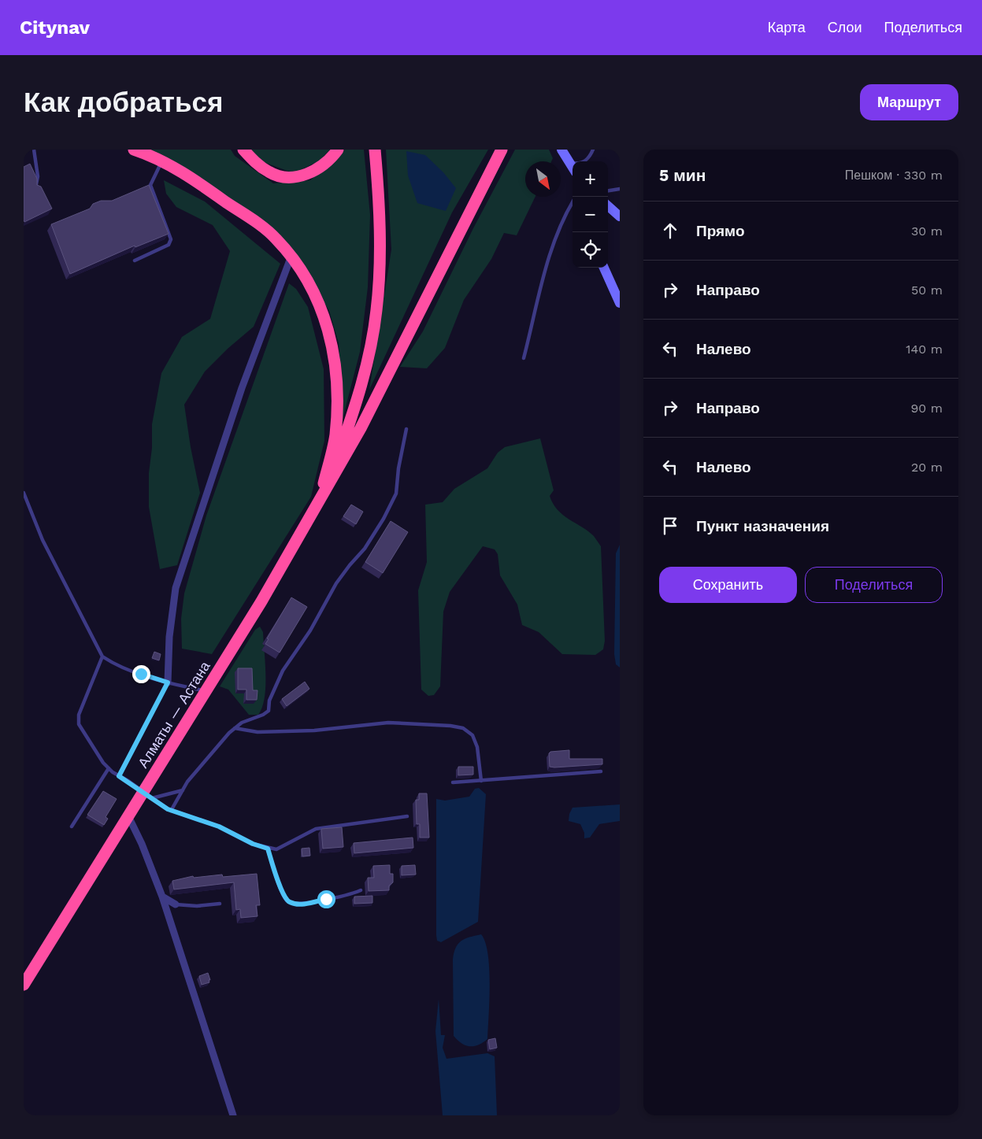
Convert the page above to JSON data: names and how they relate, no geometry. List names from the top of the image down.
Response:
{
  "streets": {
    "highway": ["Алматы — Астана"]
  },
  "north": "bottom right",
  "page": {
    "header": "Citynav",
    "nav": ["Карта", "Слои", "Поделиться"],
    "buttons": [
      "Маршрут",
      ["Сохранить", "Поделиться"]
    ],
    "title": "Как добраться",
    "heading": ["5 мин", "Пешком · 330 m"],
    "map_buttons": ["+", "−"],
    "list": [
      ["Прямо", "30 m"],
      ["Направо", "50 m"],
      ["Налево", "140 m"],
      ["Направо", "90 m"],
      ["Налево", "20 m"],
      "Пункт назначения"
    ]
  }
}
